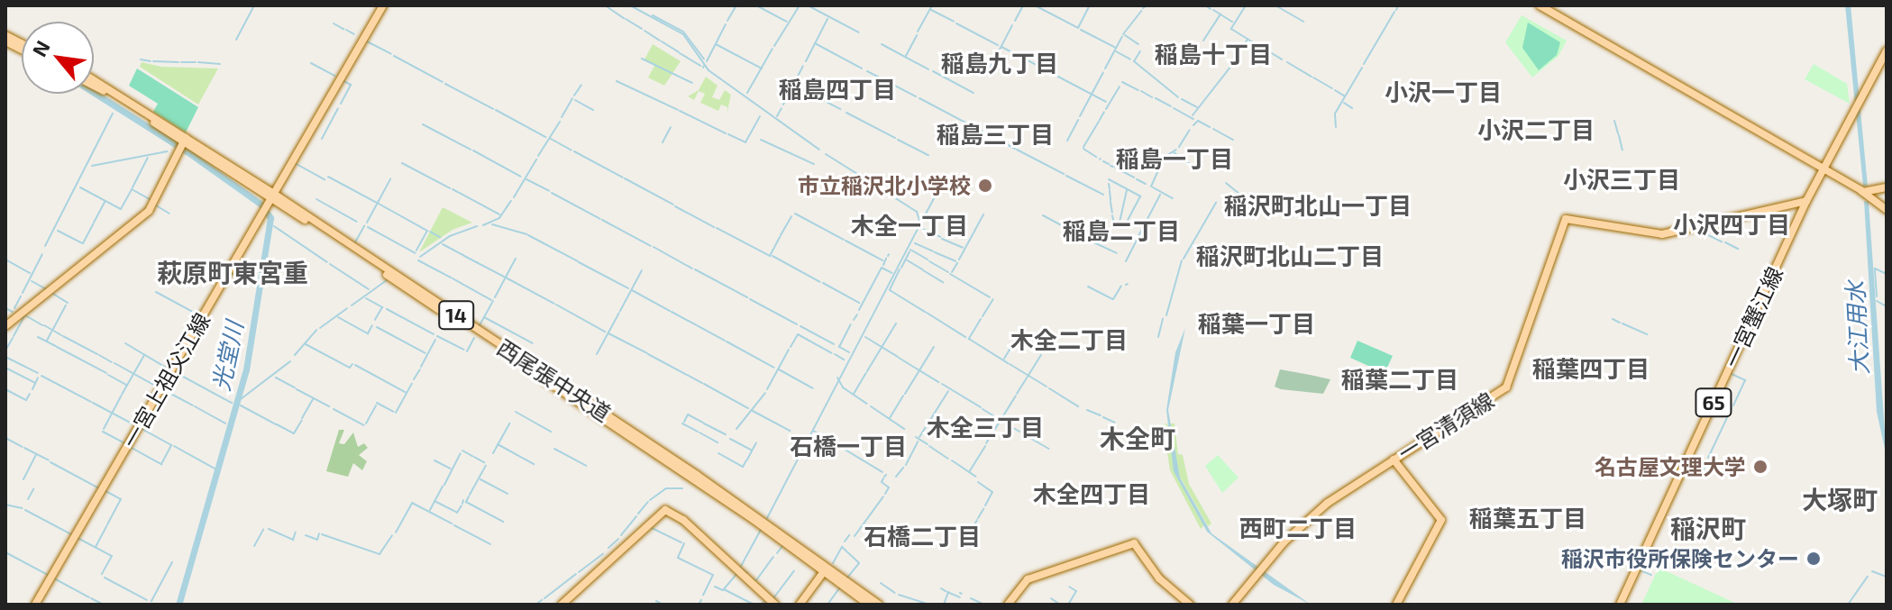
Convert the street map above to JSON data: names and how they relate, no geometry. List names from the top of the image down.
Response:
{
  "streets": {
    "main road": [
      "14",
      "一宮蟹江線",
      "一宮上祖父江線",
      "西尾張中央道",
      "65",
      "一宮清須線"
    ]
  },
  "crossings": [
    ["一宮蟹江線", "一宮清須線"],
    ["一宮上祖父江線", "西尾張中央道"]
  ],
  "districts": [
    "稲島十丁目",
    "稲島九丁目",
    "稲島四丁目",
    "小沢一丁目",
    "小沢二丁目",
    "稲島三丁目",
    "稲島一丁目",
    "小沢三丁目",
    "稲沢町北山一丁目",
    "小沢四丁目",
    "木全一丁目",
    "稲島二丁目",
    "稲沢町北山二丁目",
    "萩原町東宮重",
    "稲葉一丁目",
    "木全二丁目",
    "稲葉四丁目",
    "稲葉二丁目",
    "木全三丁目",
    "木全町",
    "石橋一丁目",
    "木全四丁目",
    "大塚町",
    "稲葉五丁目",
    "西町二丁目",
    "稲沢町",
    "石橋二丁目"
  ],
  "water": ["大江用水", "光堂川"],
  "places": ["市立稲沢北小学校", "名古屋文理大学", "稲沢市役所保険センター"],
  "north": "top left"
}
